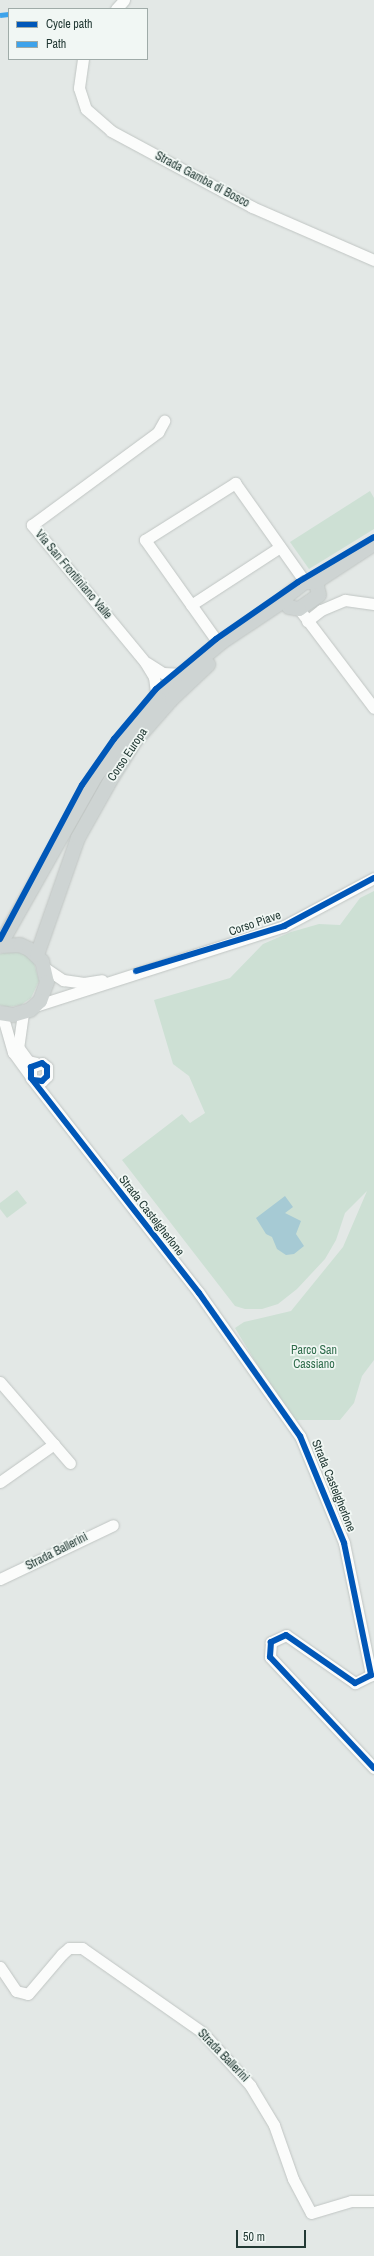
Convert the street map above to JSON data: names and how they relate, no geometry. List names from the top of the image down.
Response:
{
  "streets": {
    "main road": ["Corso Europa"],
    "street": [
      "Strada Gamba di Bosco",
      "Via San Frontiniano Valle",
      "Corso Piave",
      "Strada Castelgherlone",
      "Strada Ballerini"
    ]
  },
  "parks": ["Parco San Cassiano"],
  "legend": ["Cycle path", "Path"],
  "scale_bar": "50 m"
}
